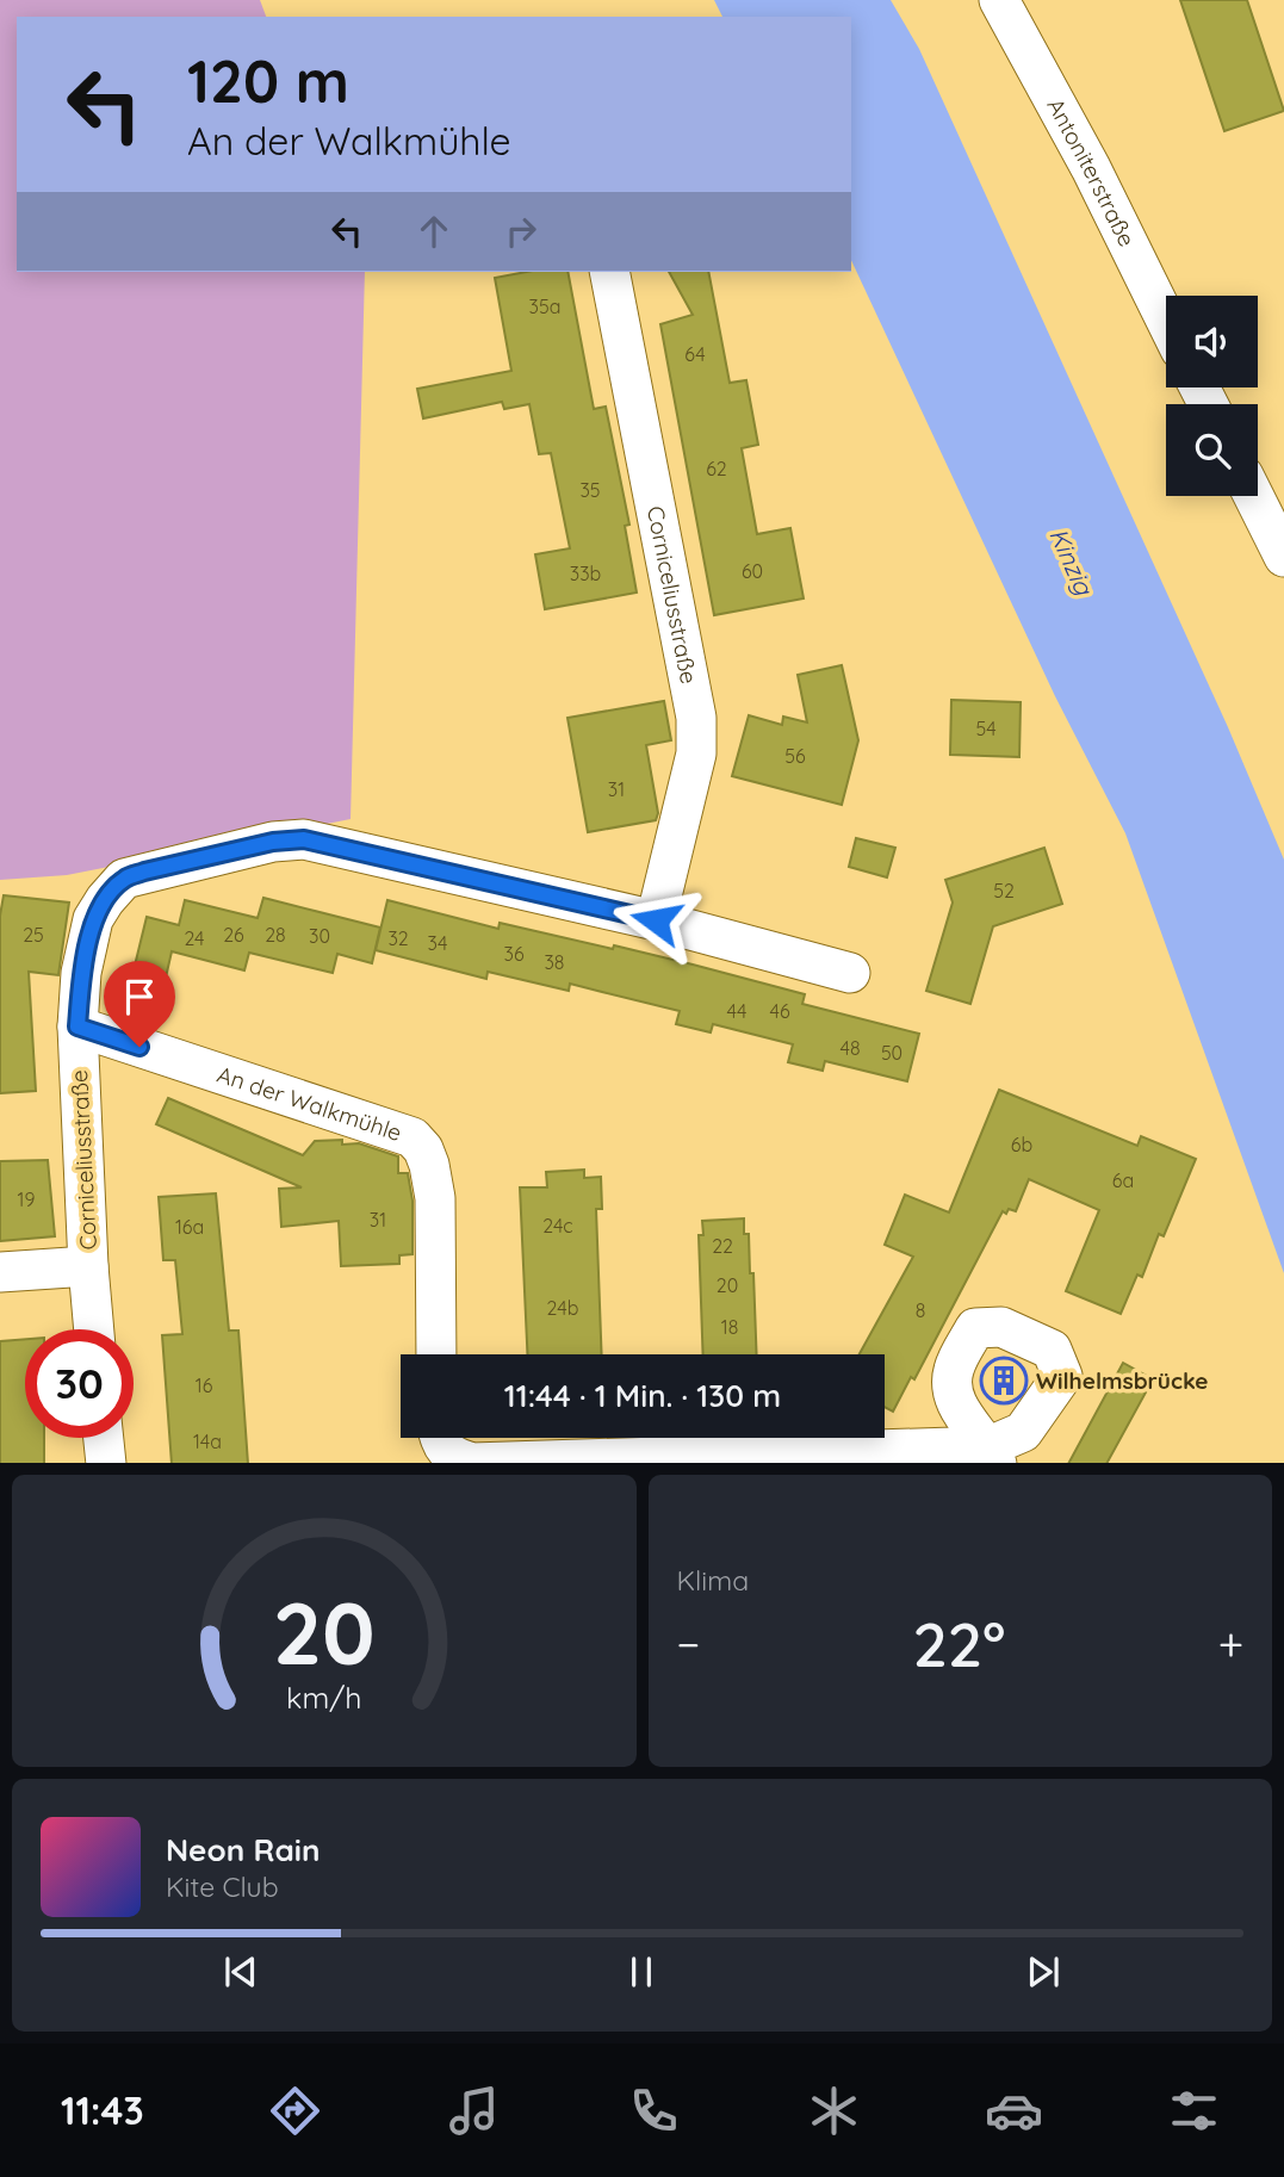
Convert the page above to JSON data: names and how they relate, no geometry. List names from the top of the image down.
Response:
{
  "streets": {
    "street": ["Antoniterstraße", "Corniceliusstraße", "An der Walkmühle"]
  },
  "crossings": [
    ["Corniceliusstraße", "An der Walkmühle"]
  ],
  "water": ["Kinzig"],
  "places": {
    "building": ["Wilhelmsbrücke"]
  },
  "house_numbers": [
    "35a",
    "64",
    "62",
    "35",
    "60",
    "33b",
    "54",
    "56",
    "31",
    "52",
    "25",
    "26",
    "28",
    "30",
    "24",
    "32",
    "34",
    "36",
    "38",
    "44",
    "46",
    "48",
    "50",
    "6b",
    "6a",
    "19",
    "31",
    "24c",
    "16a",
    "22",
    "20",
    "24b",
    "8",
    "18",
    "16",
    "14a"
  ],
  "page": {
    "turn": ["120 m", "An der Walkmühle"],
    "limit": "30",
    "trip": "11:44 · 1 Min. · 130 m",
    "tile": "Klima",
    "heat": ["−", "22°", "+"],
    "song": ["Neon Rain", "Kite Club"],
    "tabs": "11:43",
    "gauge": ["20", "km/h"]
  }
}
